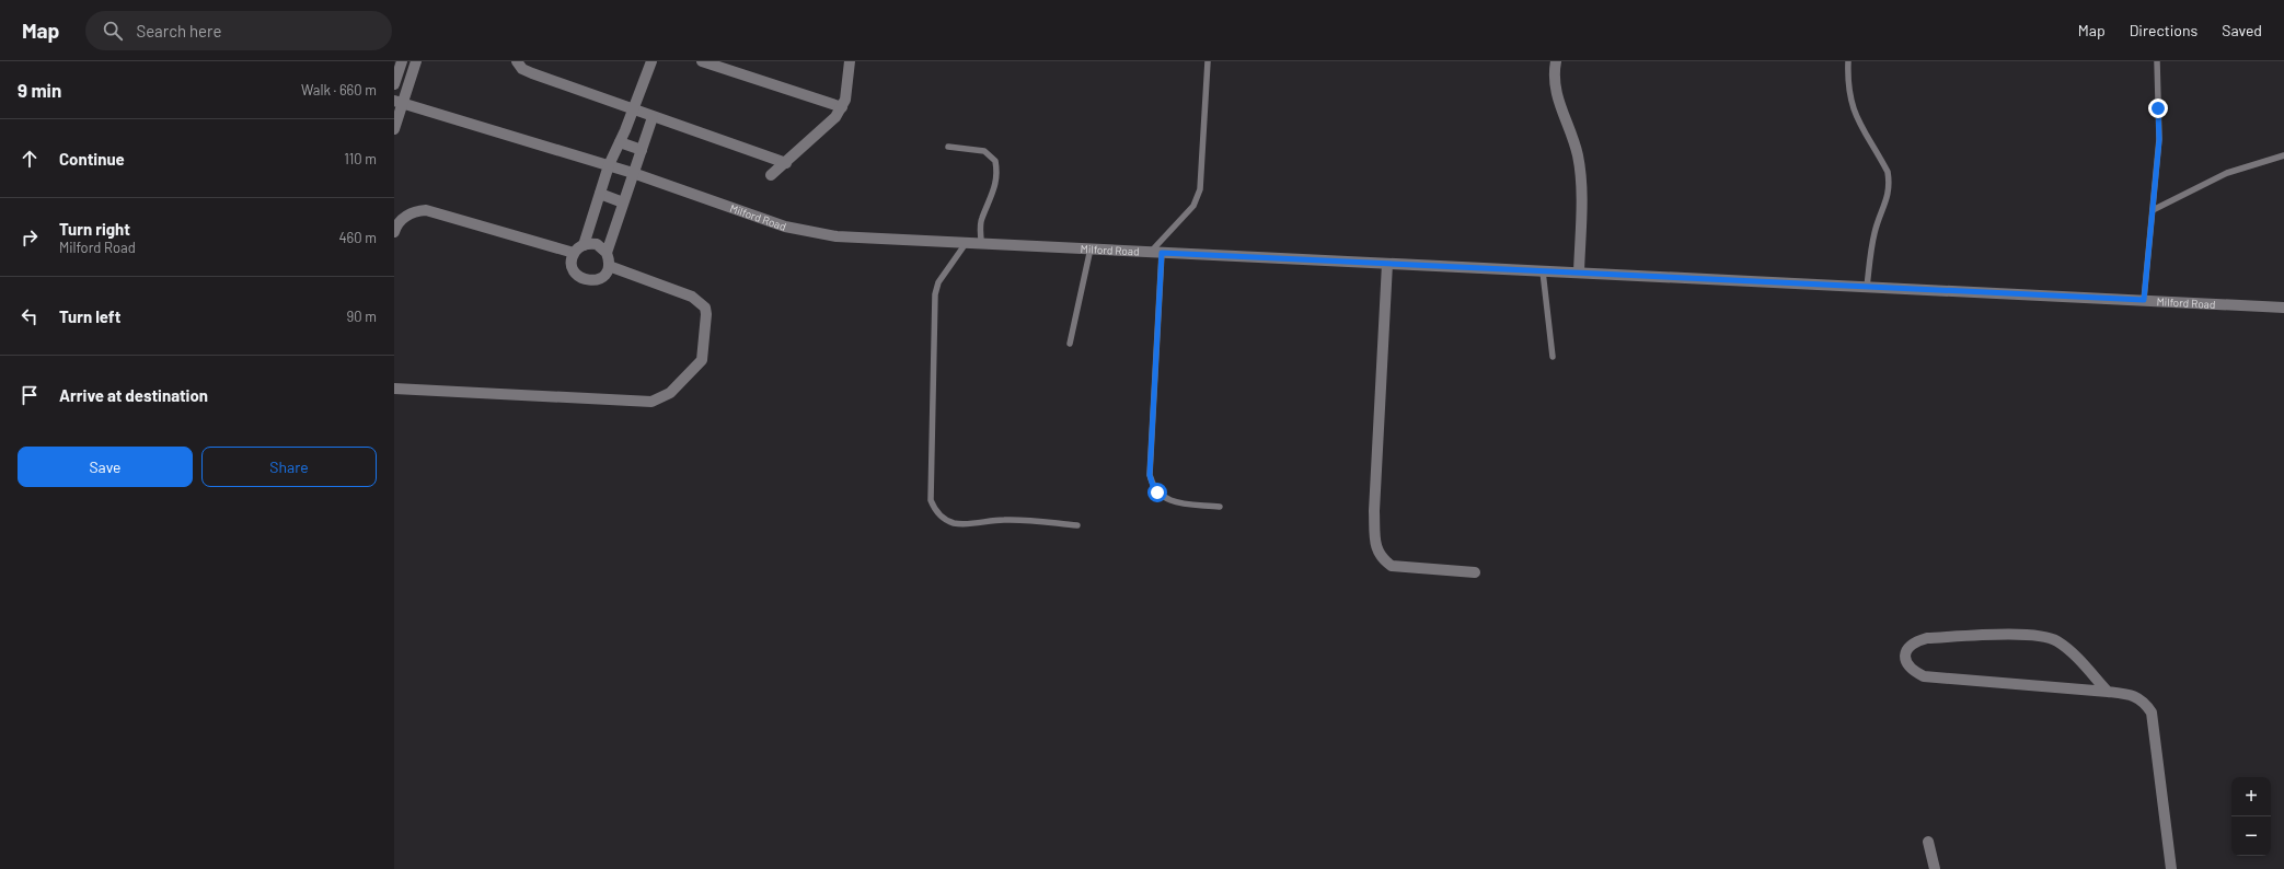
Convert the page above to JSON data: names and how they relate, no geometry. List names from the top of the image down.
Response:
{
  "streets": {
    "street": ["Milford Road"]
  },
  "page": {
    "header": "Map",
    "search": "Search here",
    "nav": ["Map", "Directions", "Saved"],
    "heading": ["9 min", "Walk · 660 m"],
    "list": [
      ["Continue", "110 m"],
      ["Turn right", "Milford Road", "460 m"],
      ["Turn left", "90 m"],
      "Arrive at destination"
    ],
    "buttons": ["Save", "Share"],
    "map_buttons": ["+", "−"]
  }
}
